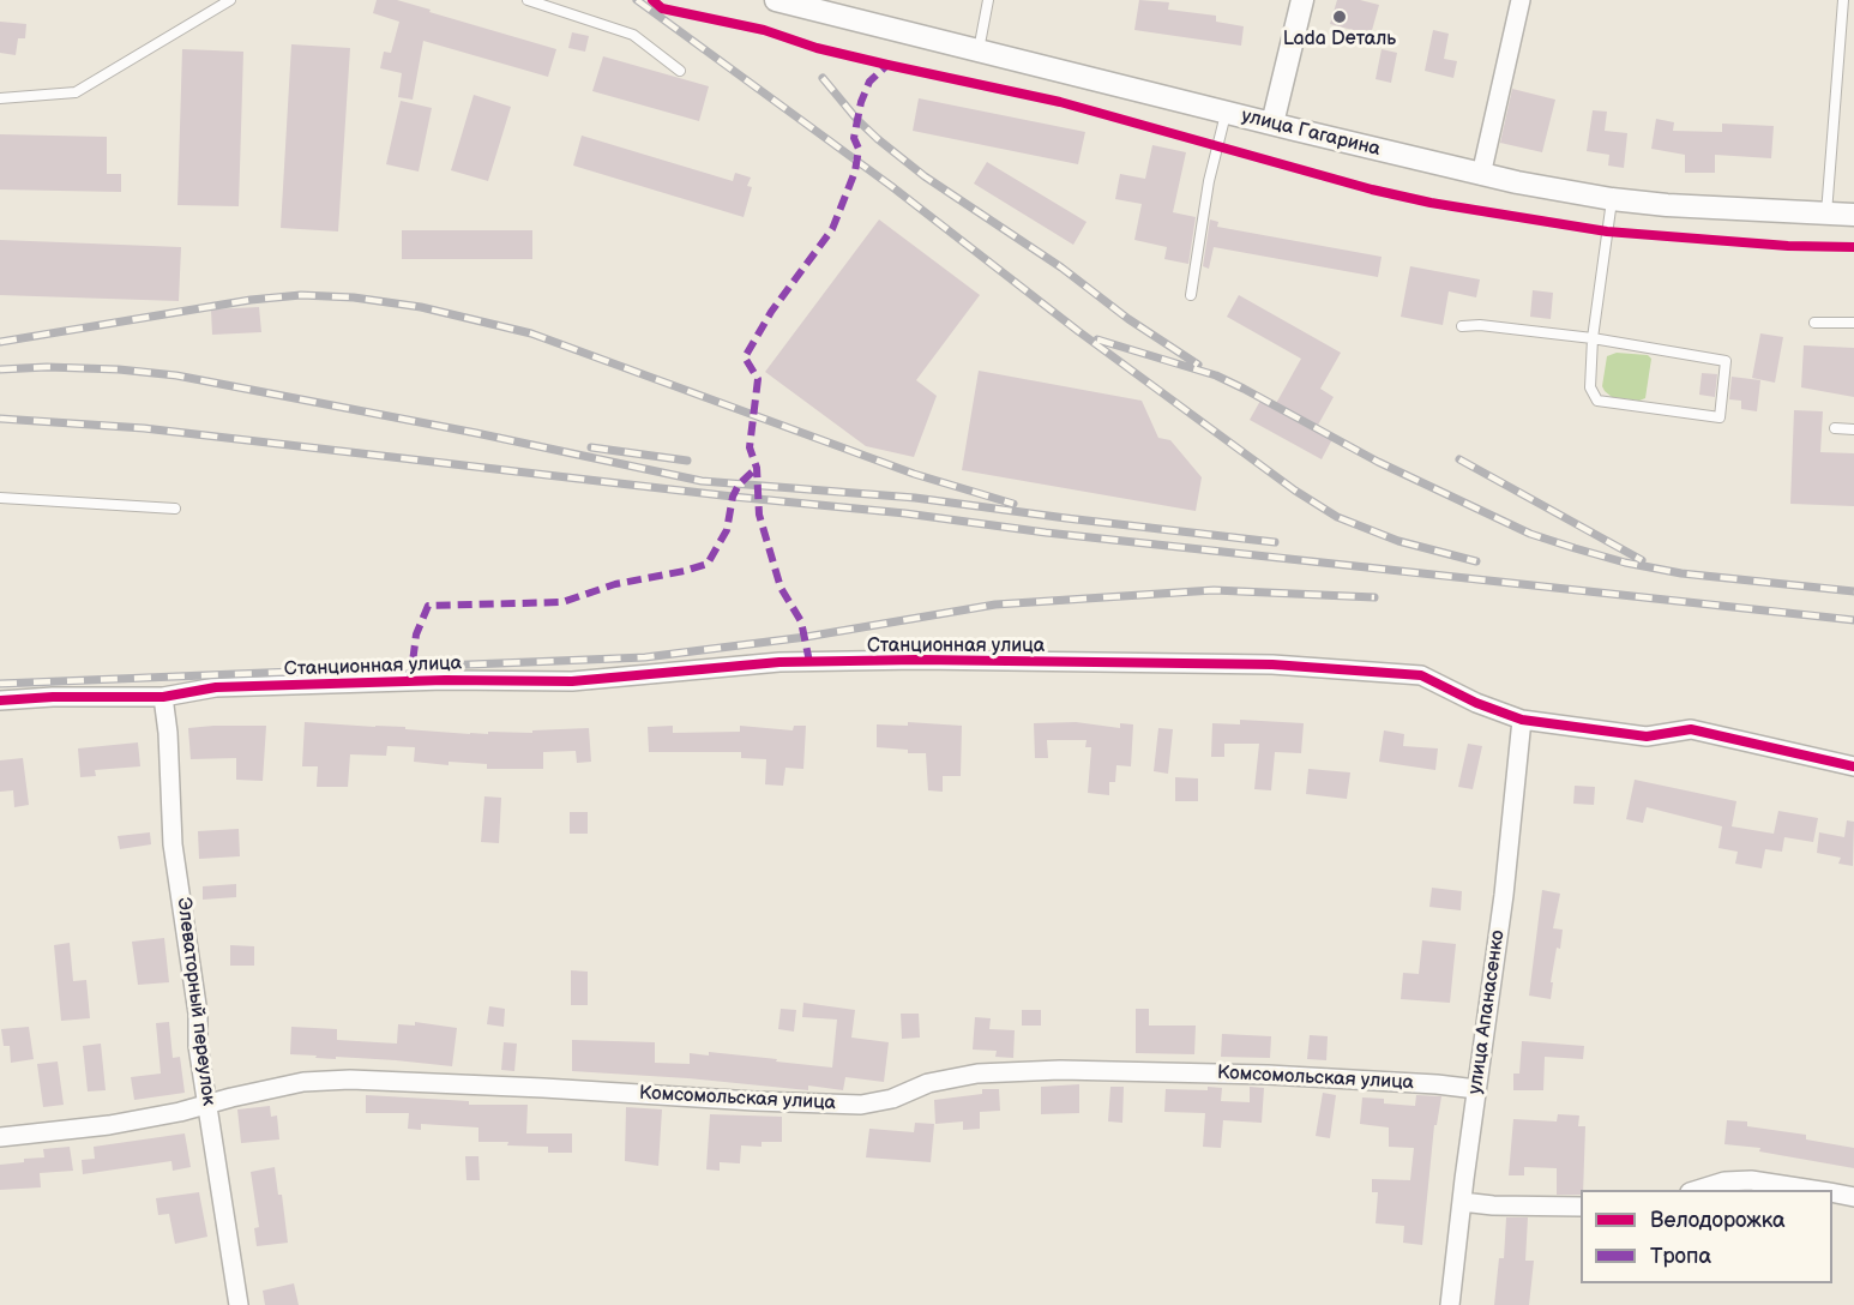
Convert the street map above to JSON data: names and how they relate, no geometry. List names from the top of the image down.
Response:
{
  "streets": {
    "street": [
      "улица Гагарина",
      "Станционная улица",
      "Элеваторный переулок",
      "улица Апанасенко",
      "Комсомольская улица"
    ]
  },
  "crossings": [
    ["Станционная улица", "Элеваторный переулок"],
    ["Станционная улица", "улица Апанасенко"],
    ["Элеваторный переулок", "Комсомольская улица"],
    ["улица Апанасенко", "Комсомольская улица"]
  ],
  "places": ["Lada Dеталь"],
  "legend": ["Велодорожка", "Тропа"]
}
